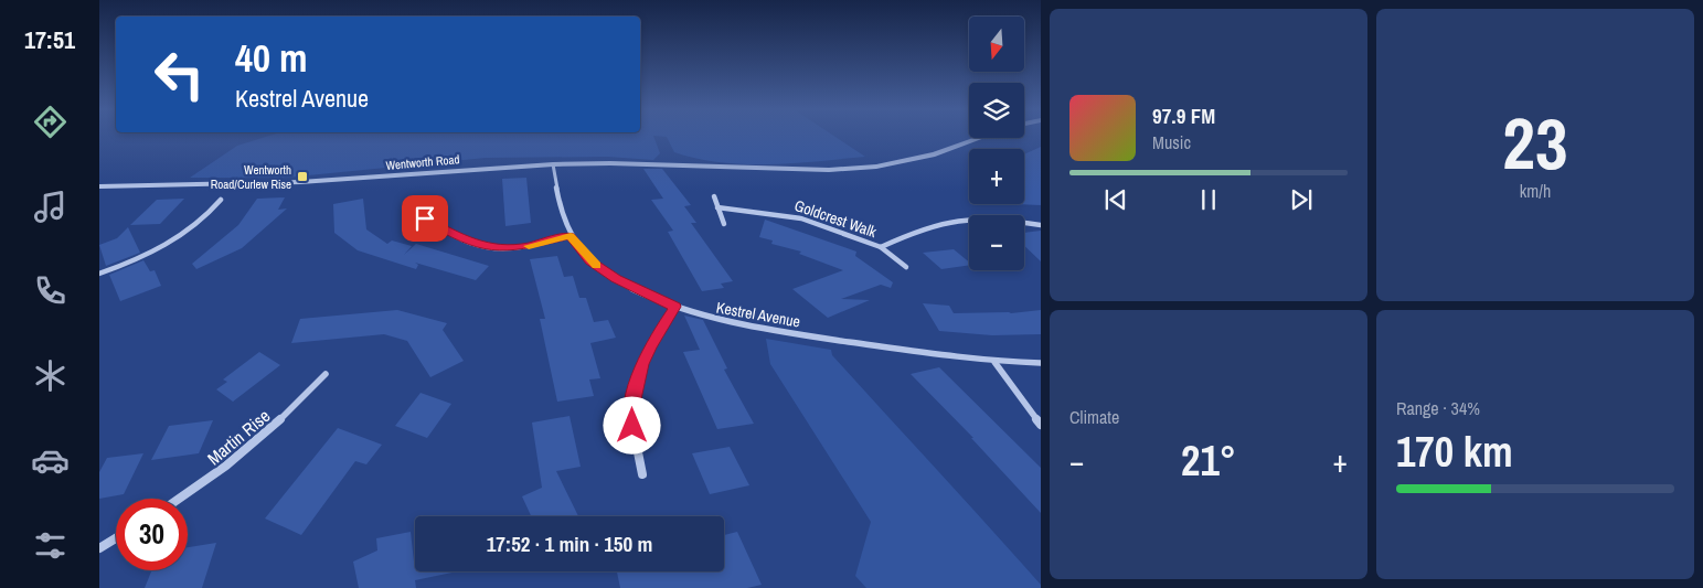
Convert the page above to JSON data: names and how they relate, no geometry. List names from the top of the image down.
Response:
{
  "streets": {
    "street": [
      "Wentworth Road",
      "Goldcrest Walk",
      "Kestrel Avenue",
      "Martin Rise"
    ]
  },
  "crossings": [
    ["Wentworth Road", "Kestrel Avenue"]
  ],
  "places": {
    "transit": ["Wentworth Road/Curlew Rise"]
  },
  "north": "bottom",
  "page": {
    "tabs": "17:51",
    "tile": [
      ["23", "km/h"],
      "Climate",
      ["Range · 34%", "170 km"]
    ],
    "map_buttons": ["+", "−"],
    "turn": ["40 m", "Kestrel Avenue"],
    "song": ["97.9 FM", "Music"],
    "heat": ["−", "21°", "+"],
    "limit": "30",
    "trip": "17:52 · 1 min · 150 m"
  }
}
